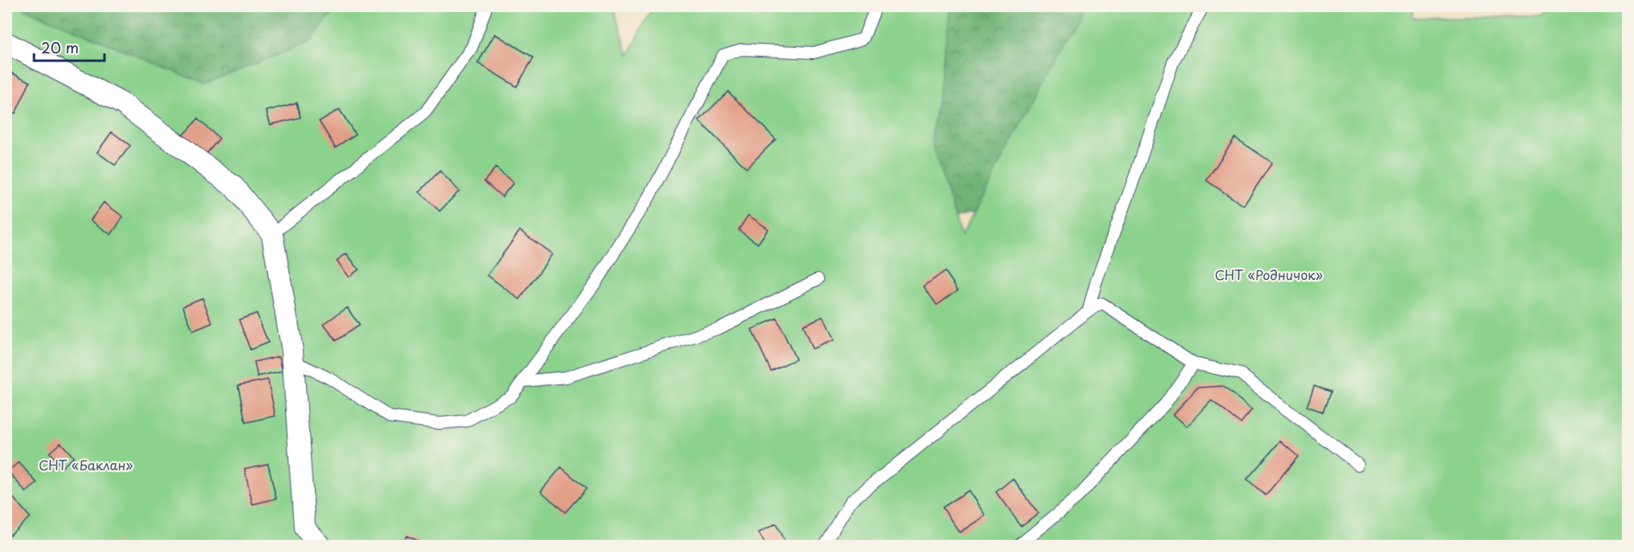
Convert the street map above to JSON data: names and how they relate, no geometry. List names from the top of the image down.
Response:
{
  "parks": ["СНТ «Родничок»", "СНТ «Баклан»"],
  "scale_bar": "20 m"
}
